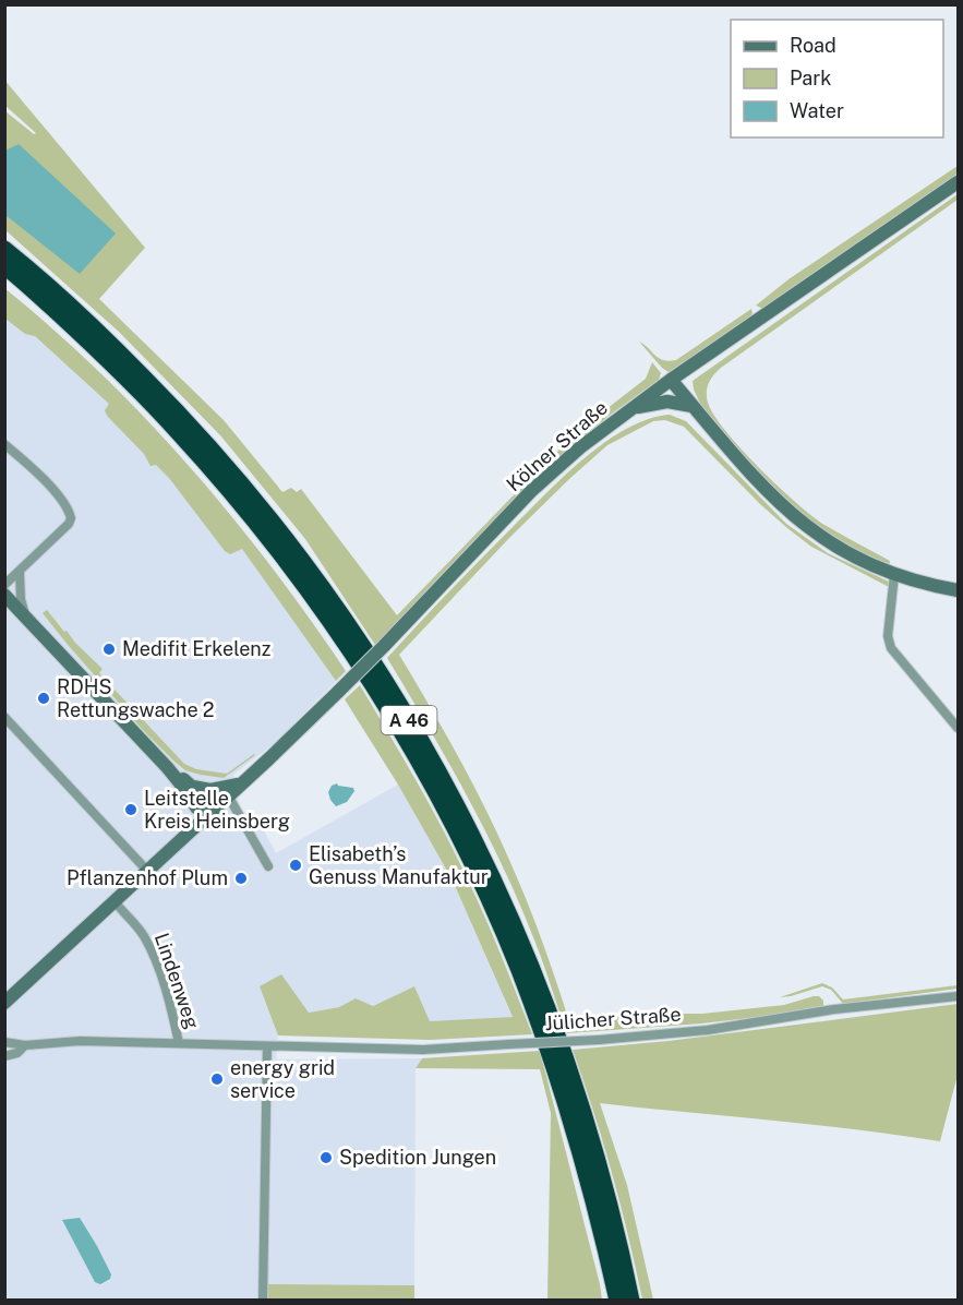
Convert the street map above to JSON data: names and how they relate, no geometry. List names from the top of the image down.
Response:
{
  "streets": {
    "highway": ["A 46"],
    "main road": ["Kölner Straße"],
    "street": ["Lindenweg", "Jülicher Straße"]
  },
  "crossings": [
    ["Kölner Straße", "Lindenweg"],
    ["Lindenweg", "Jülicher Straße"]
  ],
  "places": [
    "Medifit Erkelenz",
    "RDHS Rettungswache 2",
    "Leitstelle Kreis Heinsberg",
    "Elisabeth’s Genuss Manufaktur",
    "Pflanzenhof Plum",
    "energy grid service",
    "Spedition Jungen"
  ],
  "legend": ["Road", "Park", "Water"]
}
